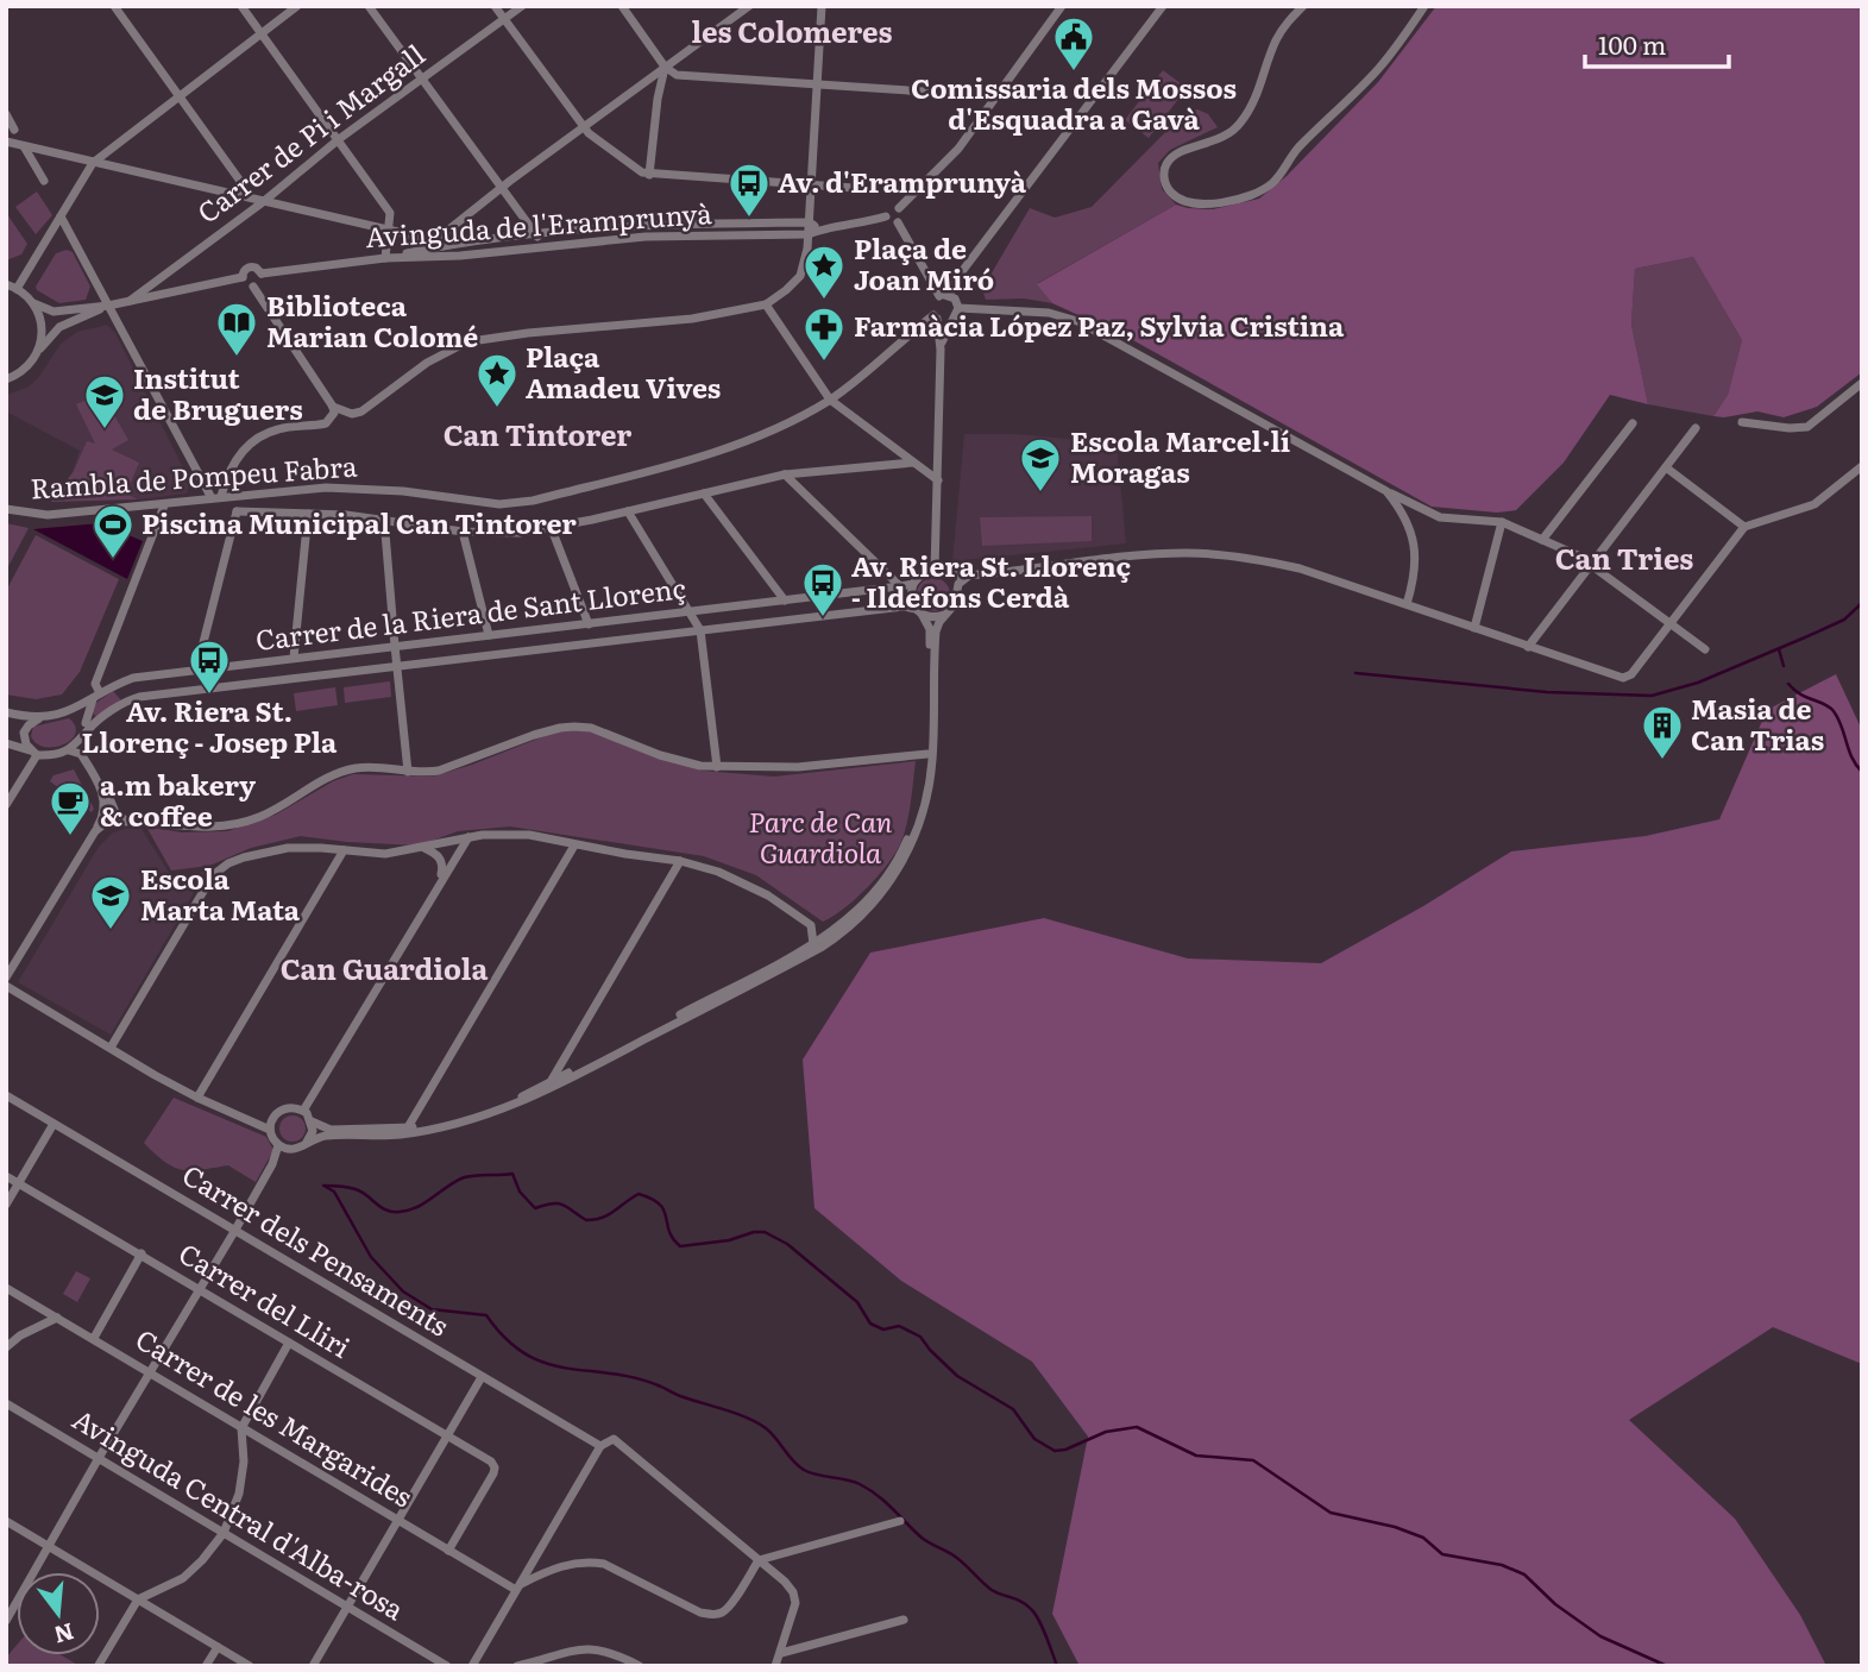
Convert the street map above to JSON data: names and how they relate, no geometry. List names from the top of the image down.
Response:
{
  "streets": {
    "street": [
      "Carrer de Pi i Margall",
      "Avinguda de l'Eramprunyà",
      "Rambla de Pompeu Fabra",
      "Carrer de la Riera de Sant Llorenç",
      "Carrer dels Pensaments",
      "Carrer del Lliri",
      "Carrer de les Margarides",
      "Avinguda Central d'Alba-rosa"
    ]
  },
  "crossings": [
    ["Carrer del Lliri", "Carrer de les Margarides"]
  ],
  "districts": [
    "les Colomeres",
    "Can Tintorer",
    "Can Tries",
    "Can Guardiola"
  ],
  "parks": ["Parc de Can Guardiola"],
  "places": {
    "public building": ["Comissaria dels Mossos d'Esquadra a Gavà"],
    "bus stop": ["Av. d'Eramprunyà", "Av. Riera St. Llorenç - Ildefons Cerdà", "Av. Riera St. Llorenç - Josep Pla"],
    "place": ["Plaça de Joan Miró", "Plaça Amadeu Vives"],
    "library": ["Biblioteca Marian Colomé"],
    "pharmacy": ["Farmàcia López Paz, Sylvia Cristina"],
    "school or university": ["Institut de Bruguers", "Escola Marcel·lí Moragas", "Escola Marta Mata"],
    "sports": ["Piscina Municipal Can Tintorer"],
    "building": ["Masia de Can Trias"],
    "cafe": ["a.m bakery & coffee"]
  },
  "scale_bar": "100 m",
  "north": "bottom"
}
